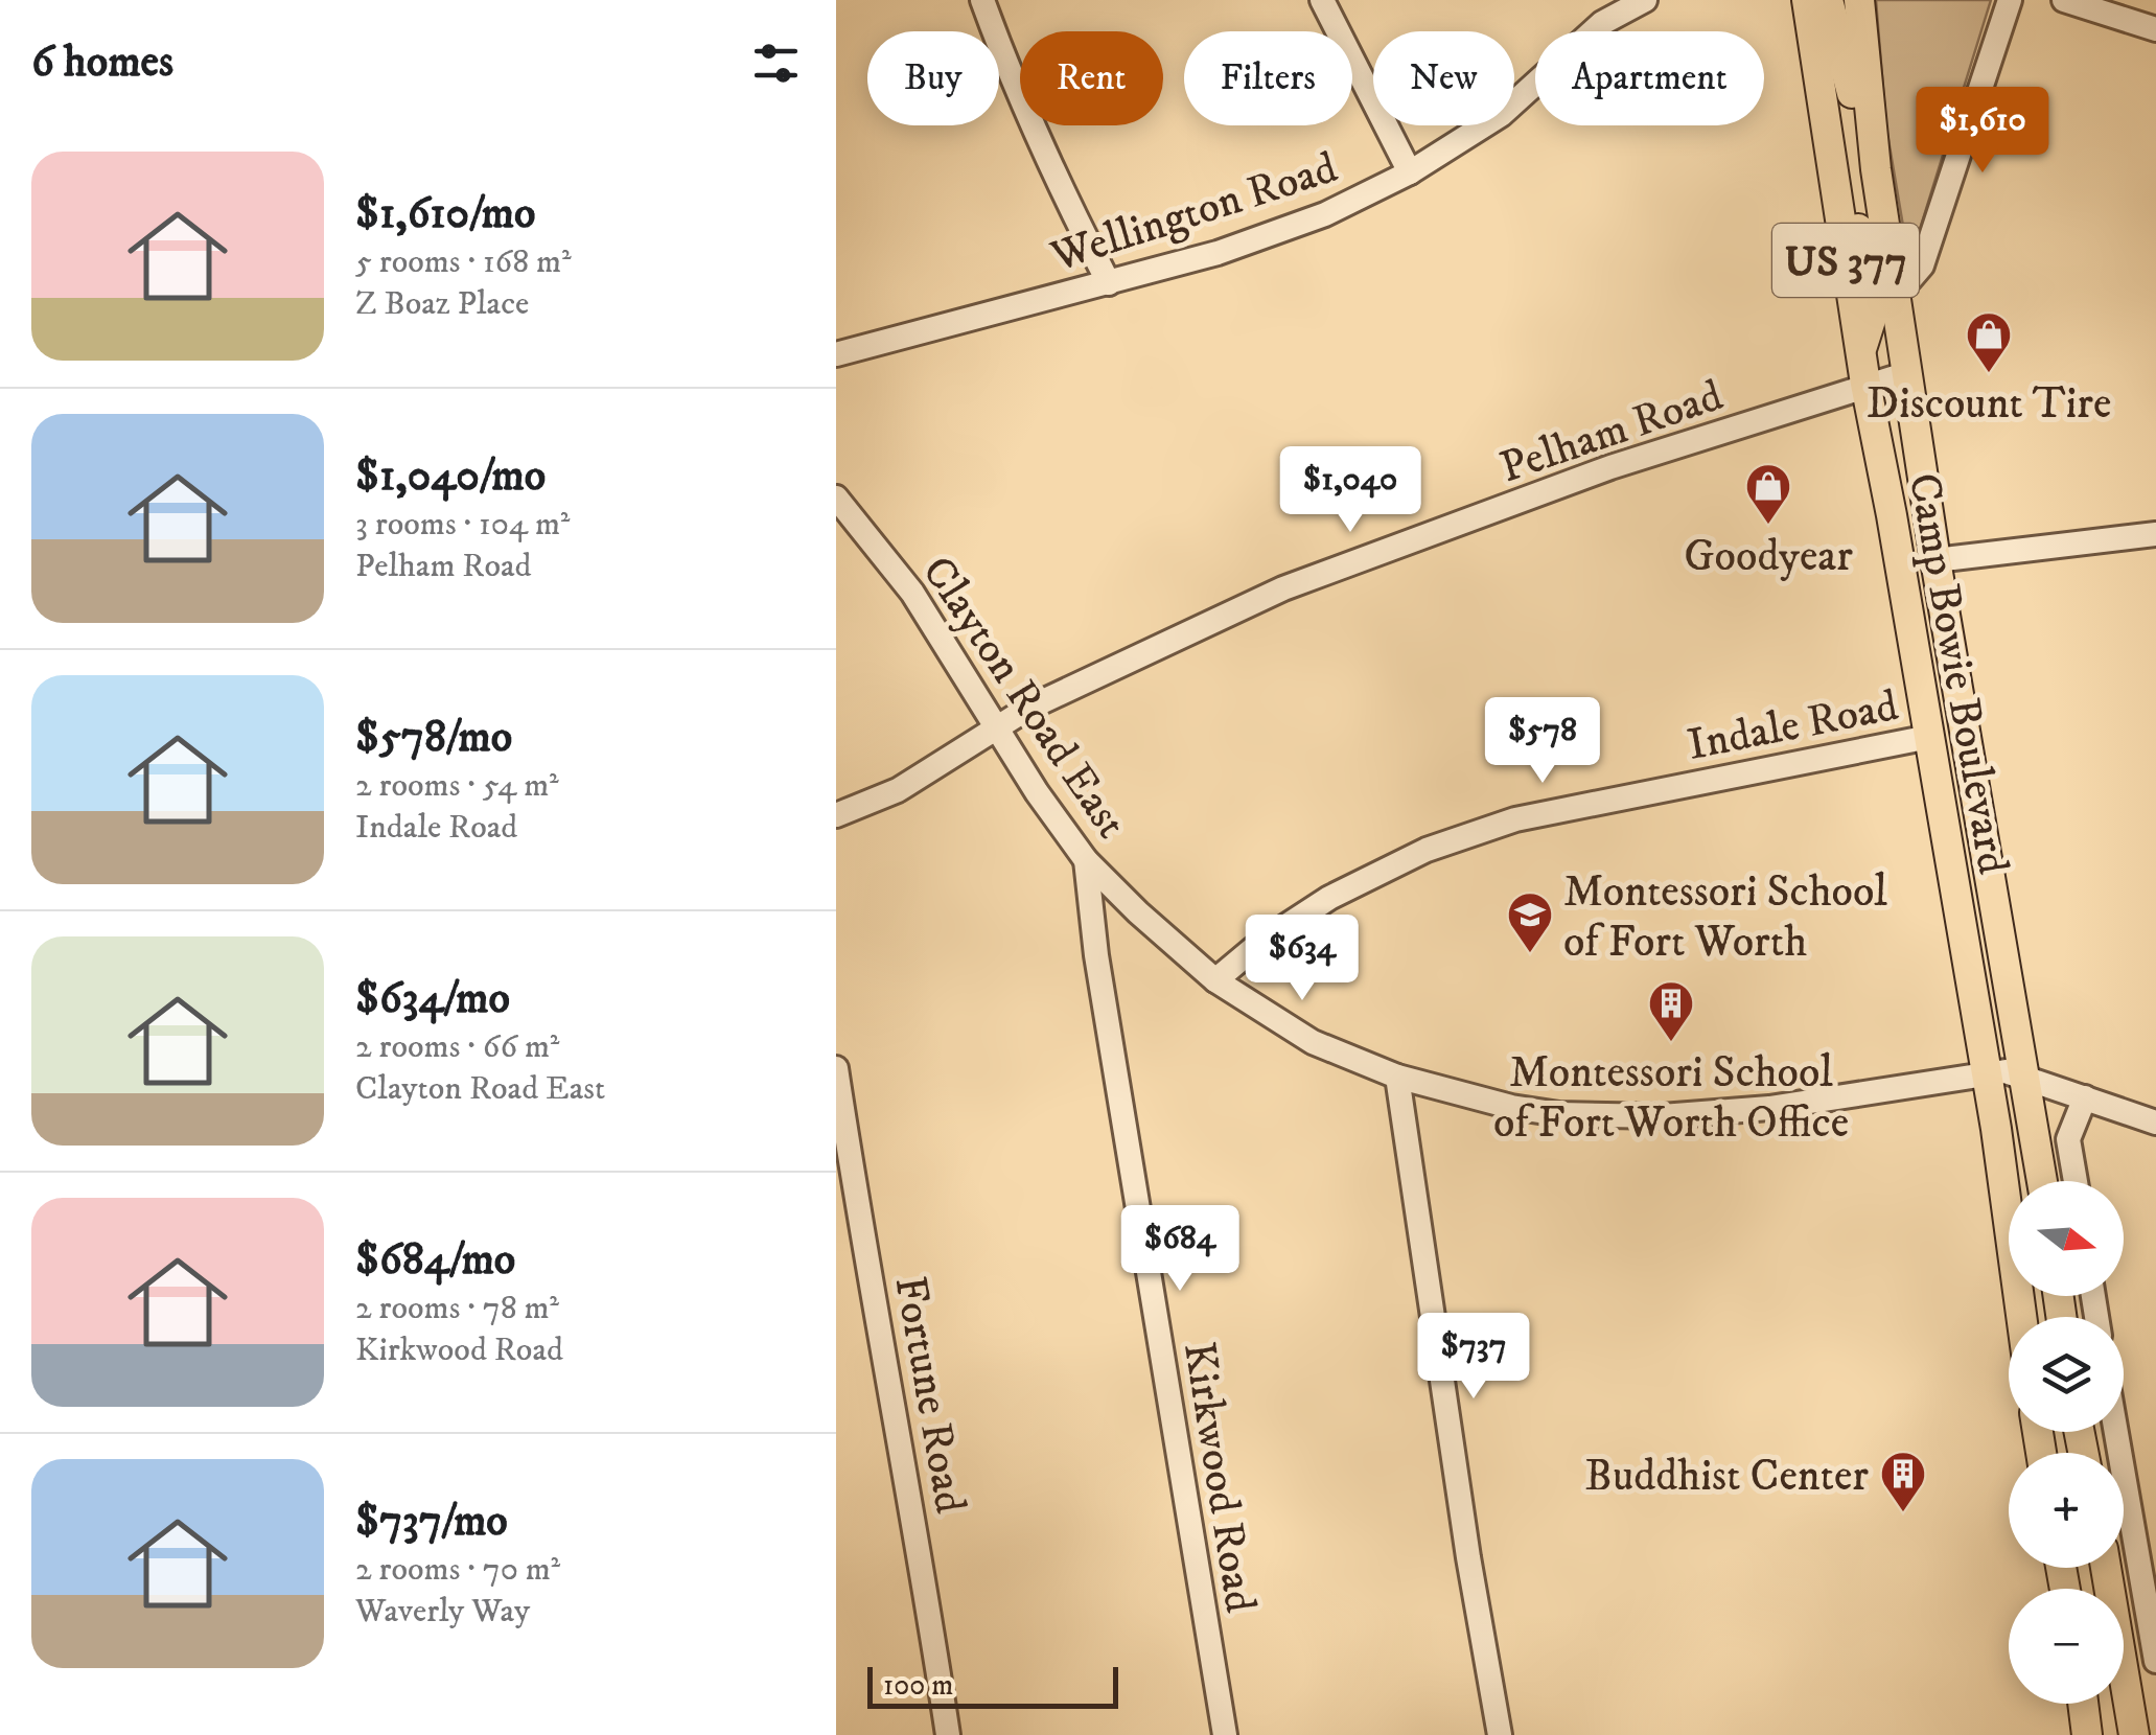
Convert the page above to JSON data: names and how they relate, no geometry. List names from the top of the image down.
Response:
{
  "streets": {
    "main road": ["US 377", "Camp Bowie Boulevard"],
    "street": [
      "Wellington Road",
      "Pelham Road",
      "Clayton Road East",
      "Indale Road",
      "Fortune Road",
      "Kirkwood Road"
    ]
  },
  "crossings": [
    ["Pelham Road", "Camp Bowie Boulevard"],
    ["Pelham Road", "Clayton Road East"],
    ["Camp Bowie Boulevard", "Clayton Road East"],
    ["Camp Bowie Boulevard", "Indale Road"],
    ["Clayton Road East", "Indale Road"],
    ["Clayton Road East", "Kirkwood Road"]
  ],
  "places": {
    "shop": ["Discount Tire", "Goodyear"],
    "school or university": ["Montessori School of Fort Worth"],
    "building": ["Montessori School of Fort Worth Office", "Buddhist Center"]
  },
  "scale_bar": "100 m",
  "north": "right",
  "page": {
    "heading": "6 homes",
    "chip": [
      "Buy",
      "Rent",
      "Filters",
      "New",
      "Apartment"
    ],
    "price": [
      "$1,610",
      "$1,040",
      "$578",
      "$634",
      "$684",
      "$737"
    ],
    "list": [
      {
        "name": "$1,610/mo",
        "note": "5 rooms · 168 m² · Z Boaz Place"
      },
      {
        "name": "$1,040/mo",
        "note": "3 rooms · 104 m² · Pelham Road"
      },
      {
        "name": "$578/mo",
        "note": "2 rooms · 54 m² · Indale Road"
      },
      {
        "name": "$634/mo",
        "note": "2 rooms · 66 m² · Clayton Road East"
      },
      {
        "name": "$684/mo",
        "note": "2 rooms · 78 m² · Kirkwood Road"
      },
      {
        "name": "$737/mo",
        "note": "2 rooms · 70 m² · Waverly Way"
      }
    ],
    "map_buttons": ["+", "−"],
    "scale": "100 m"
  }
}
